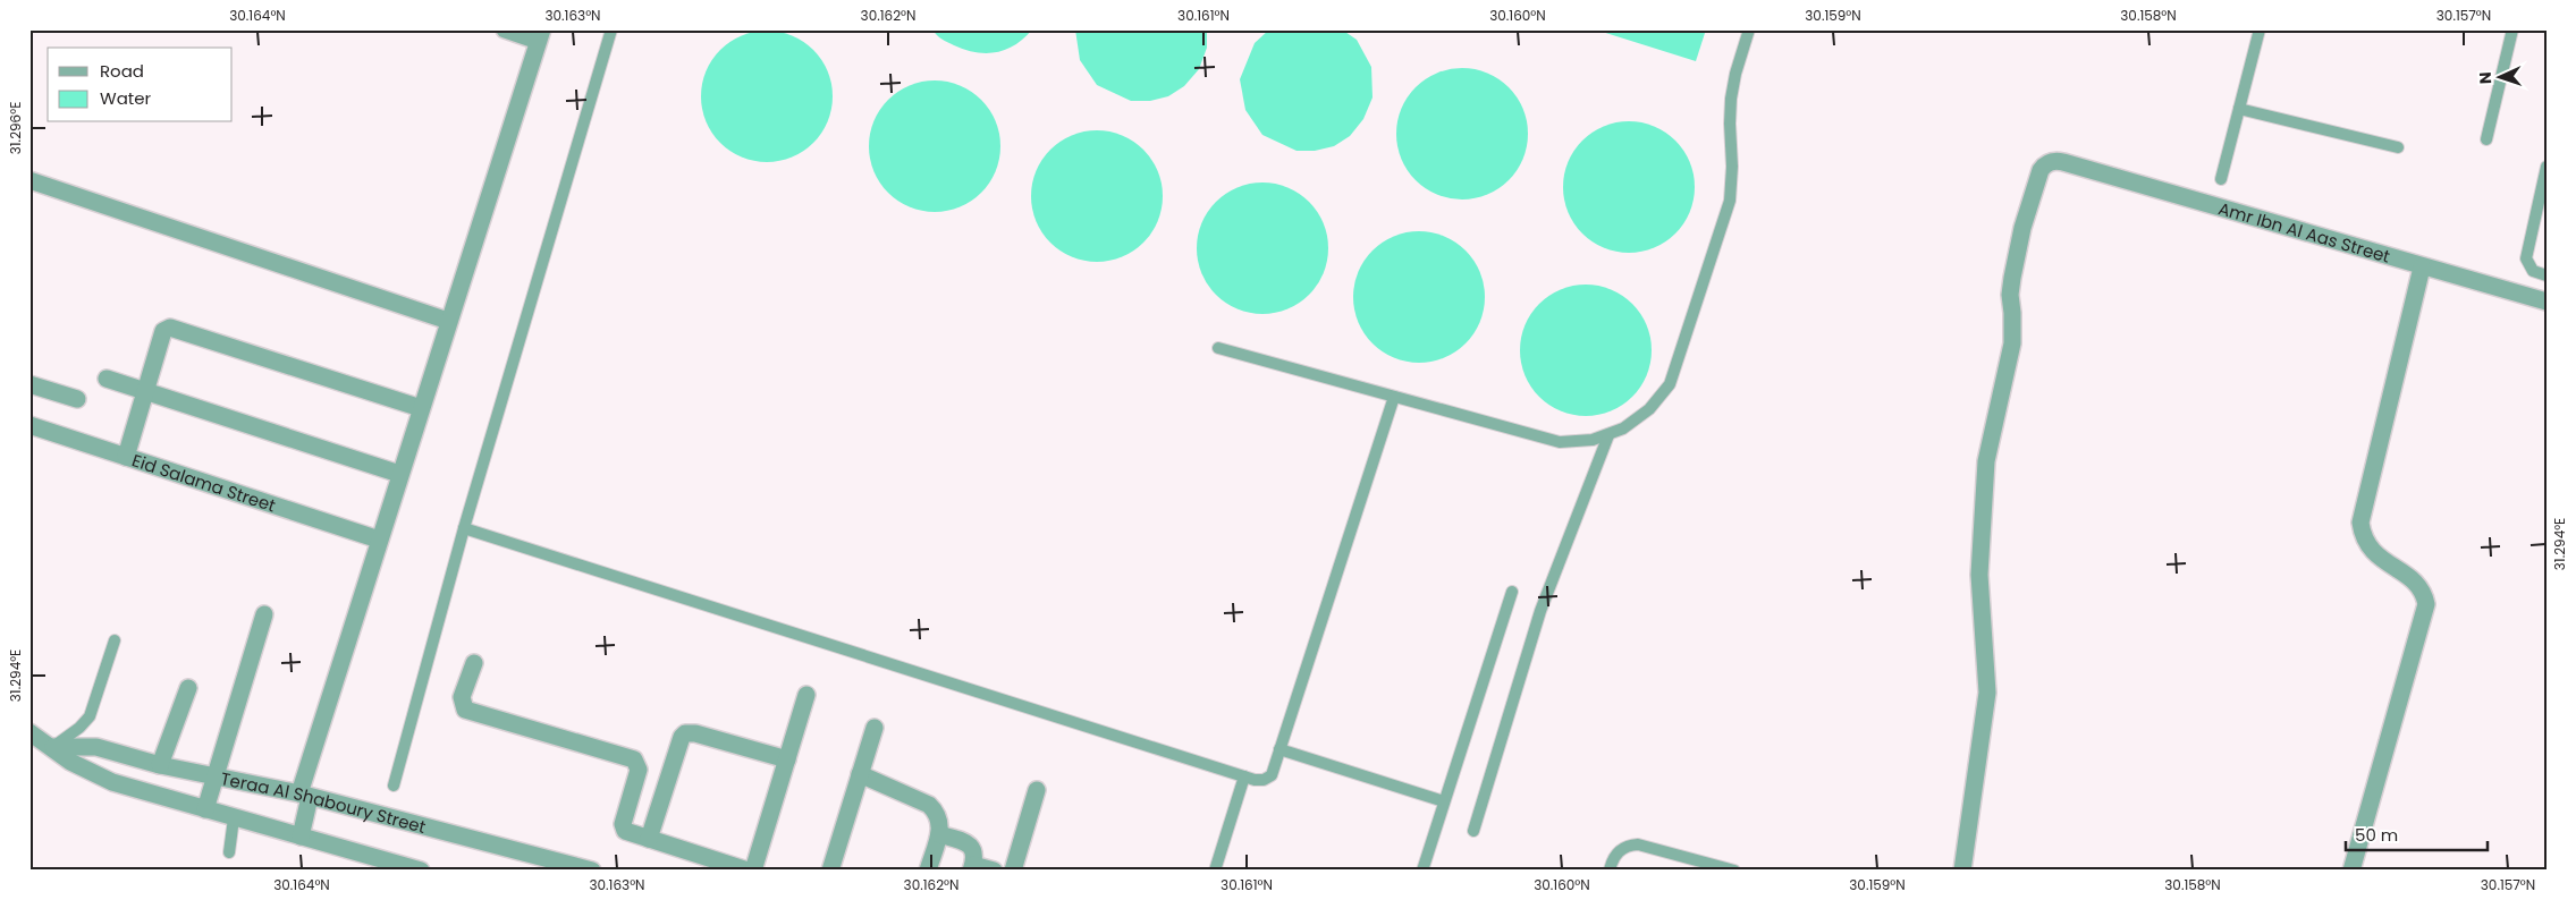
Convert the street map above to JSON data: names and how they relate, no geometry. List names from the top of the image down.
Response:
{
  "streets": {
    "street": ["Amr Ibn Al Aas Street", "Eid Salama Street", "Teraa Al Shaboury Street"]
  },
  "legend": ["Road", "Water"],
  "scale_bar": "50 m",
  "north": "left",
  "coordinates": [
    "30.164°N",
    "30.163°N",
    "30.162°N",
    "30.161°N",
    "30.160°N",
    "30.159°N",
    "30.158°N",
    "30.157°N",
    "31.296°E",
    "31.294°E"
  ]
}
